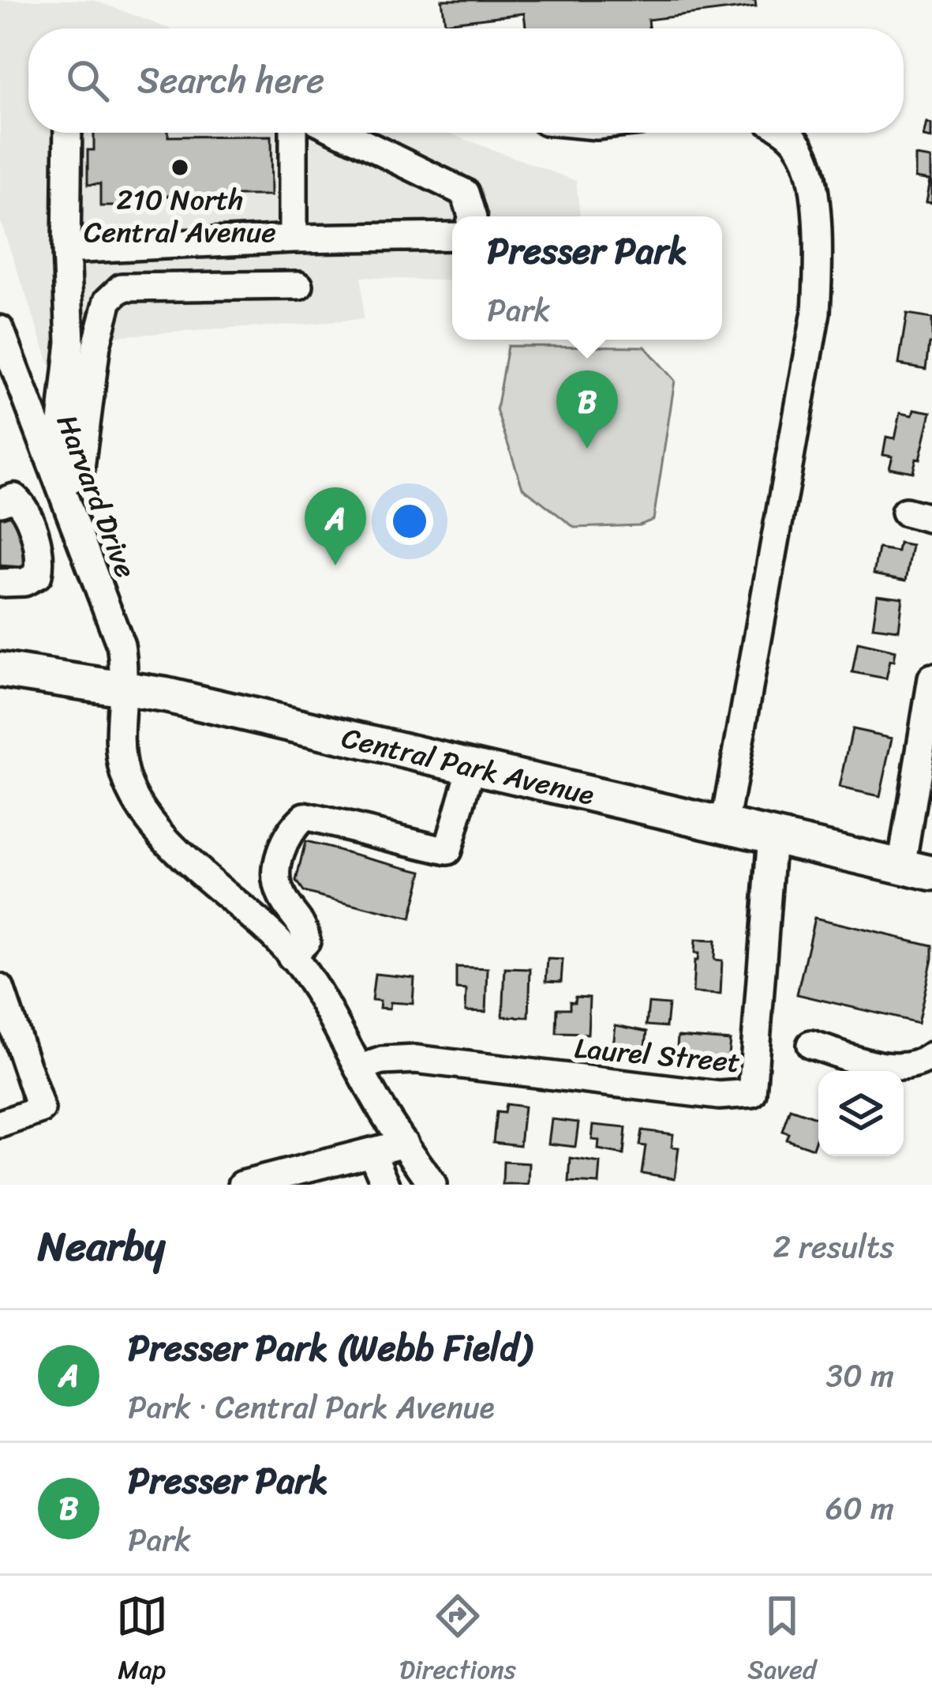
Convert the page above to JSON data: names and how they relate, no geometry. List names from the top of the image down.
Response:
{
  "streets": {
    "main road": ["Central Park Avenue"],
    "street": ["Harvard Drive", "Laurel Street"]
  },
  "crossings": [
    ["Harvard Drive", "Central Park Avenue"],
    ["Harvard Drive", "Laurel Street"],
    ["Central Park Avenue", "Laurel Street"]
  ],
  "places": ["210 North Central Avenue"],
  "page": {
    "search": "Search here",
    "popup": ["Presser Park", "Park"],
    "pins": ["B", "A"],
    "heading": ["Nearby", "2 results"],
    "list": [
      {
        "mark": "A",
        "name": "Presser Park (Webb Field)",
        "note": "Park · Central Park Avenue",
        "value": "30 m"
      },
      {
        "mark": "B",
        "name": "Presser Park",
        "note": "Park",
        "value": "60 m"
      }
    ],
    "nav": ["Map", "Directions", "Saved"]
  }
}
